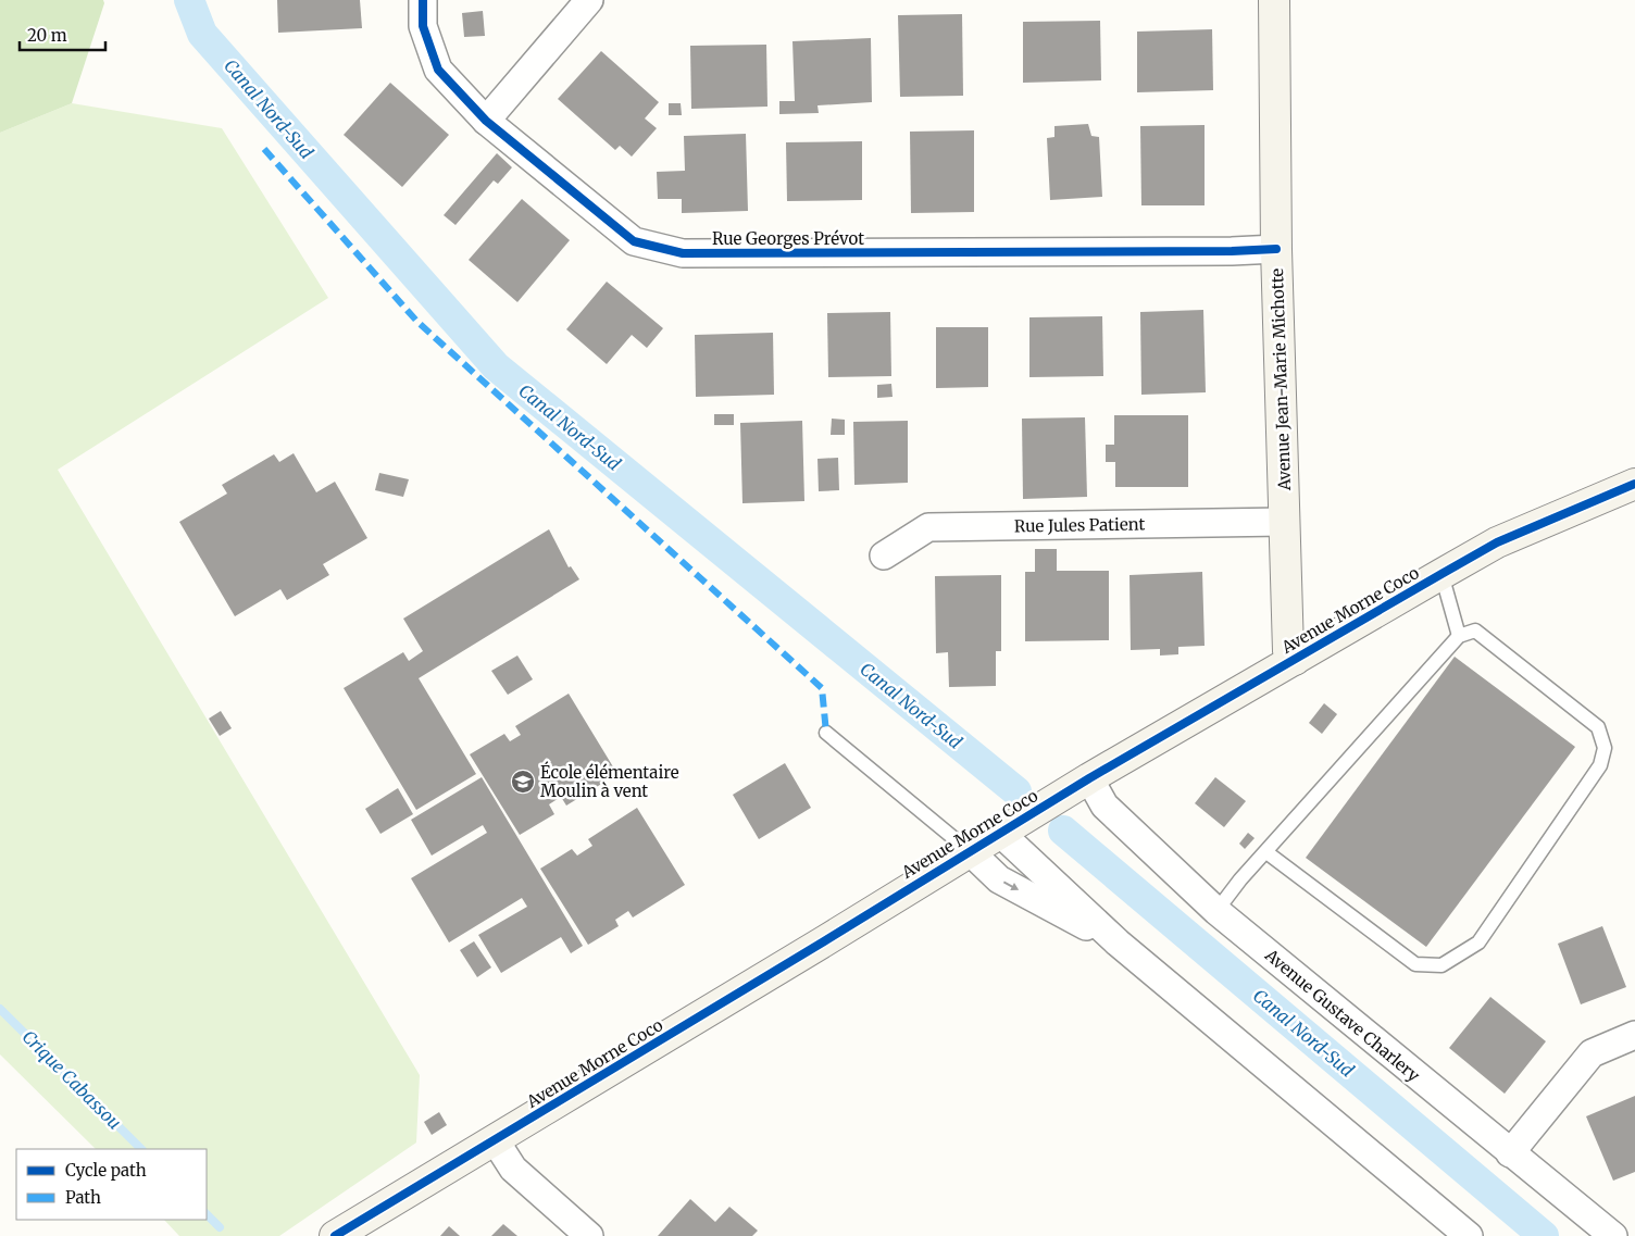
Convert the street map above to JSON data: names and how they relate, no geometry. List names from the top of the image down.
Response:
{
  "streets": {
    "street": [
      "Rue Georges Prévot",
      "Avenue Jean-Marie Michotte",
      "Rue Jules Patient",
      "Avenue Morne Coco",
      "Avenue Gustave Charlery"
    ]
  },
  "crossings": [
    ["Rue Georges Prévot", "Avenue Jean-Marie Michotte"],
    ["Avenue Jean-Marie Michotte", "Rue Jules Patient"],
    ["Avenue Jean-Marie Michotte", "Avenue Morne Coco"],
    ["Avenue Morne Coco", "Avenue Gustave Charlery"]
  ],
  "water": ["Canal Nord-Sud", "Crique Cabassou"],
  "places": {
    "school or university": ["École élémentaire Moulin à vent"]
  },
  "legend": ["Cycle path", "Path"],
  "scale_bar": "20 m"
}
